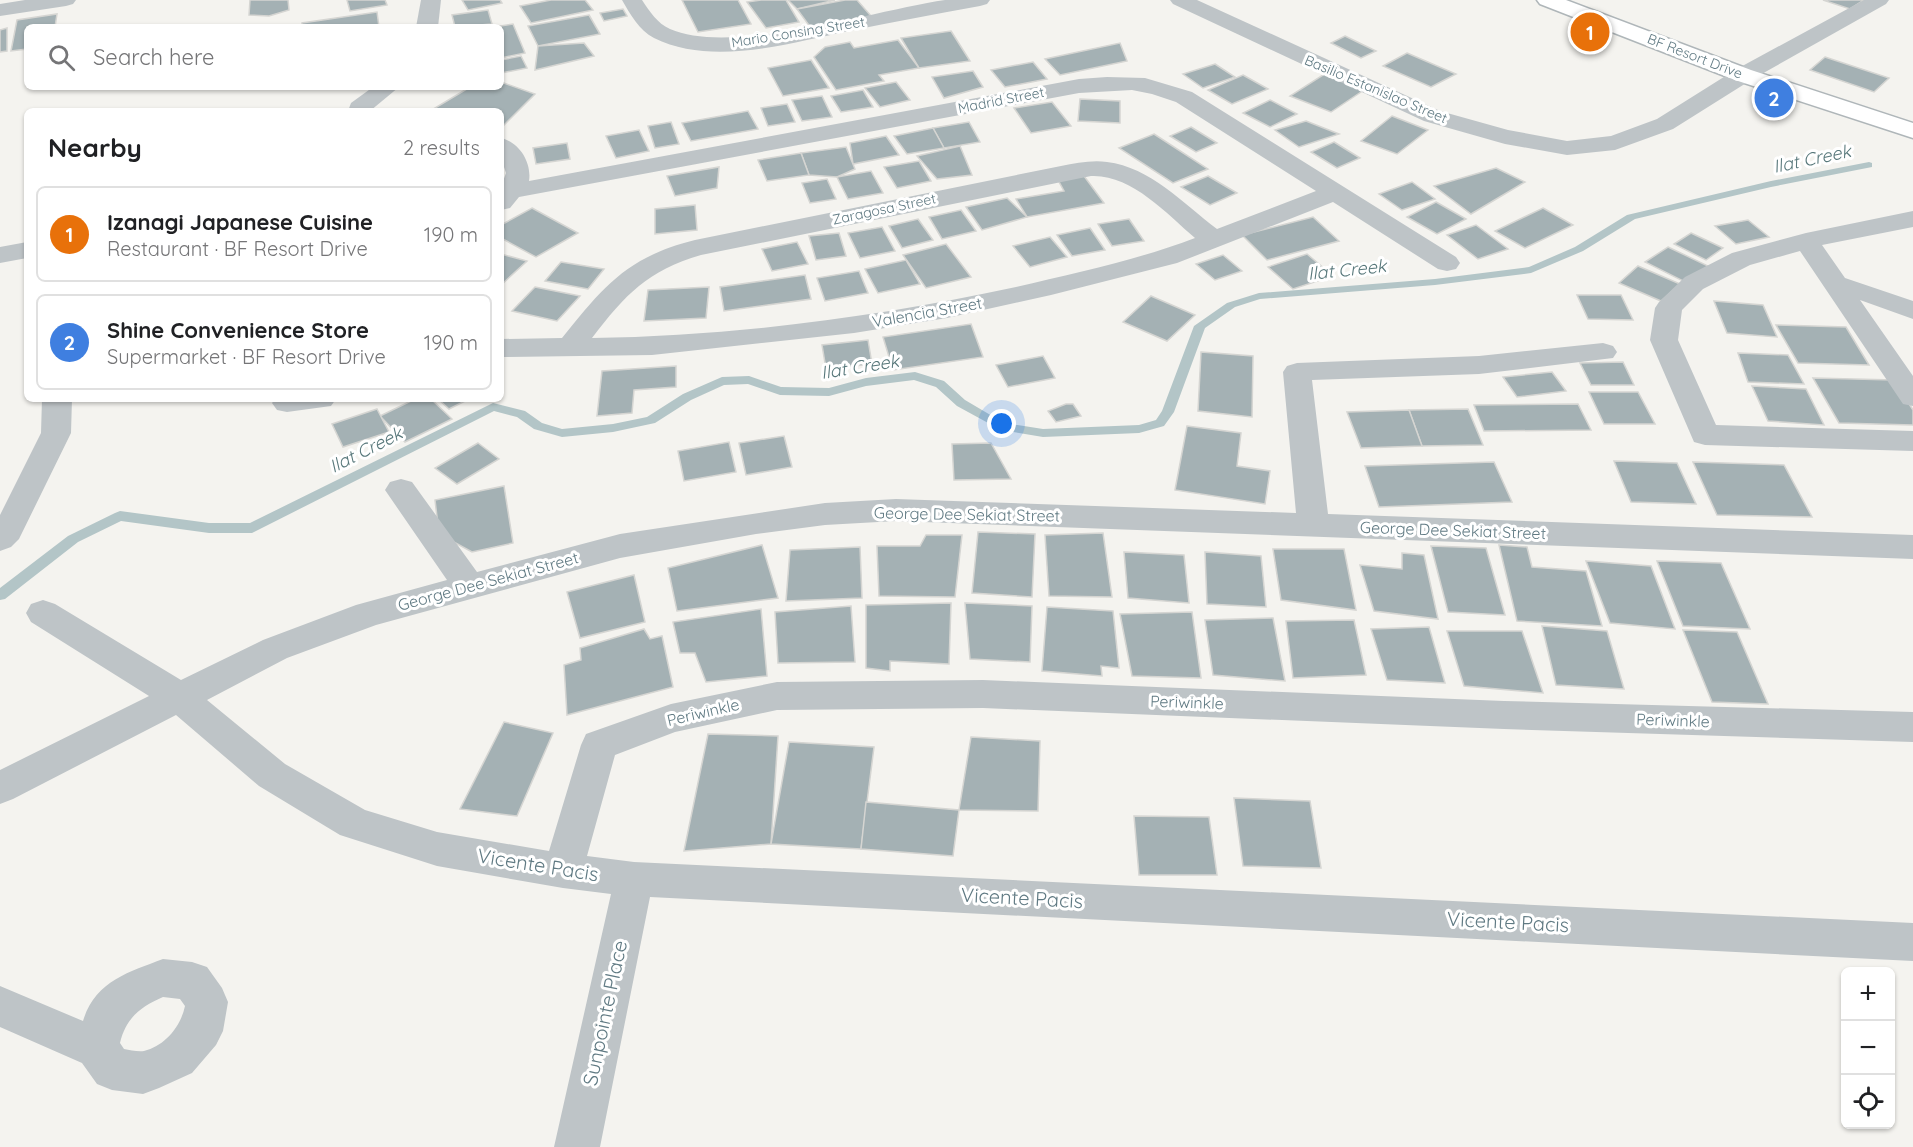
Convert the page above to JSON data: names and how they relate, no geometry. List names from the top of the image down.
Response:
{
  "streets": {
    "main road": ["BF Resort Drive"],
    "street": [
      "Mario Consing Street",
      "Basilio Estanislao Street",
      "Madrid Street",
      "Zaragosa Street",
      "Valencia Street",
      "George Dee Sekiat Street",
      "Periwinkle",
      "Vicente Pacis",
      "Sunpointe Place"
    ]
  },
  "crossings": [
    ["BF Resort Drive", "Basilio Estanislao Street"],
    ["Madrid Street", "Valencia Street"],
    ["Zaragosa Street", "Valencia Street"],
    ["George Dee Sekiat Street", "Vicente Pacis"],
    ["Periwinkle", "Vicente Pacis"],
    ["Vicente Pacis", "Sunpointe Place"]
  ],
  "water": ["Ilat Creek"],
  "page": {
    "pins": ["1", "2"],
    "search": "Search here",
    "heading": ["Nearby", "2 results"],
    "list": [
      {
        "mark": "1",
        "name": "Izanagi Japanese Cuisine",
        "note": "Restaurant · BF Resort Drive",
        "value": "190 m"
      },
      {
        "mark": "2",
        "name": "Shine Convenience Store",
        "note": "Supermarket · BF Resort Drive",
        "value": "190 m"
      }
    ],
    "map_buttons": ["+", "−"]
  }
}
